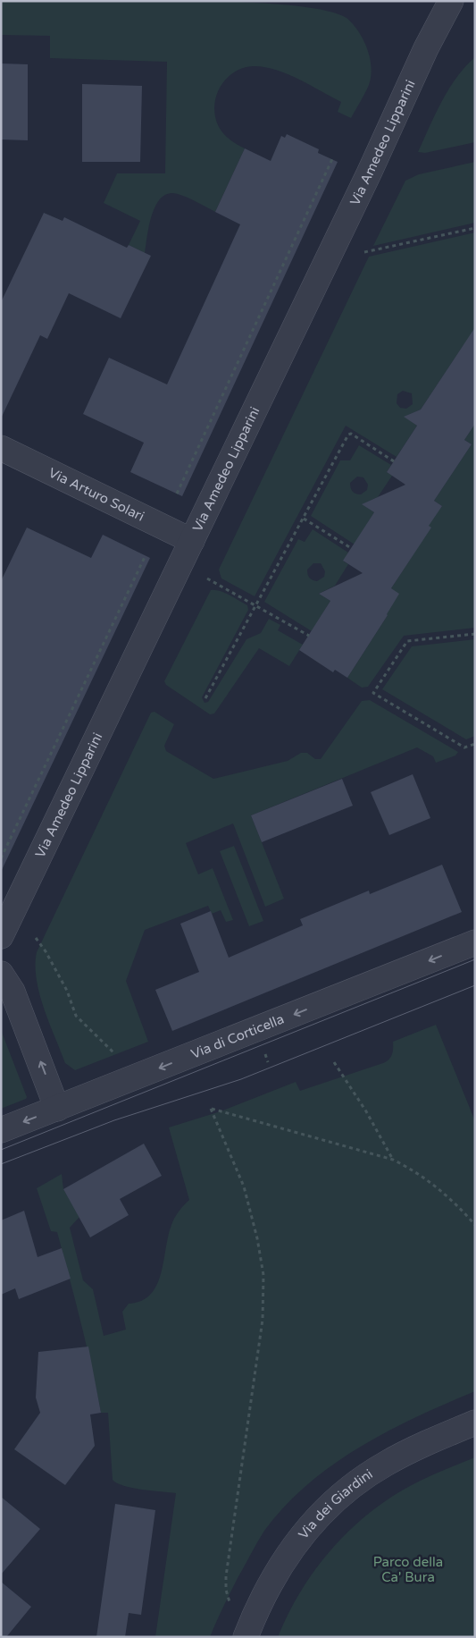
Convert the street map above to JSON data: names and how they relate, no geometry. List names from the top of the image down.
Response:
{
  "streets": {
    "street": [
      "Via Amedeo Lipparini",
      "Via Arturo Solari",
      "Via di Corticella",
      "Via dei Giardini"
    ]
  },
  "crossings": [
    ["Via Amedeo Lipparini", "Via Arturo Solari"]
  ],
  "one_way": ["Via di Corticella"],
  "parks": ["Parco della Ca' Bura"]
}
